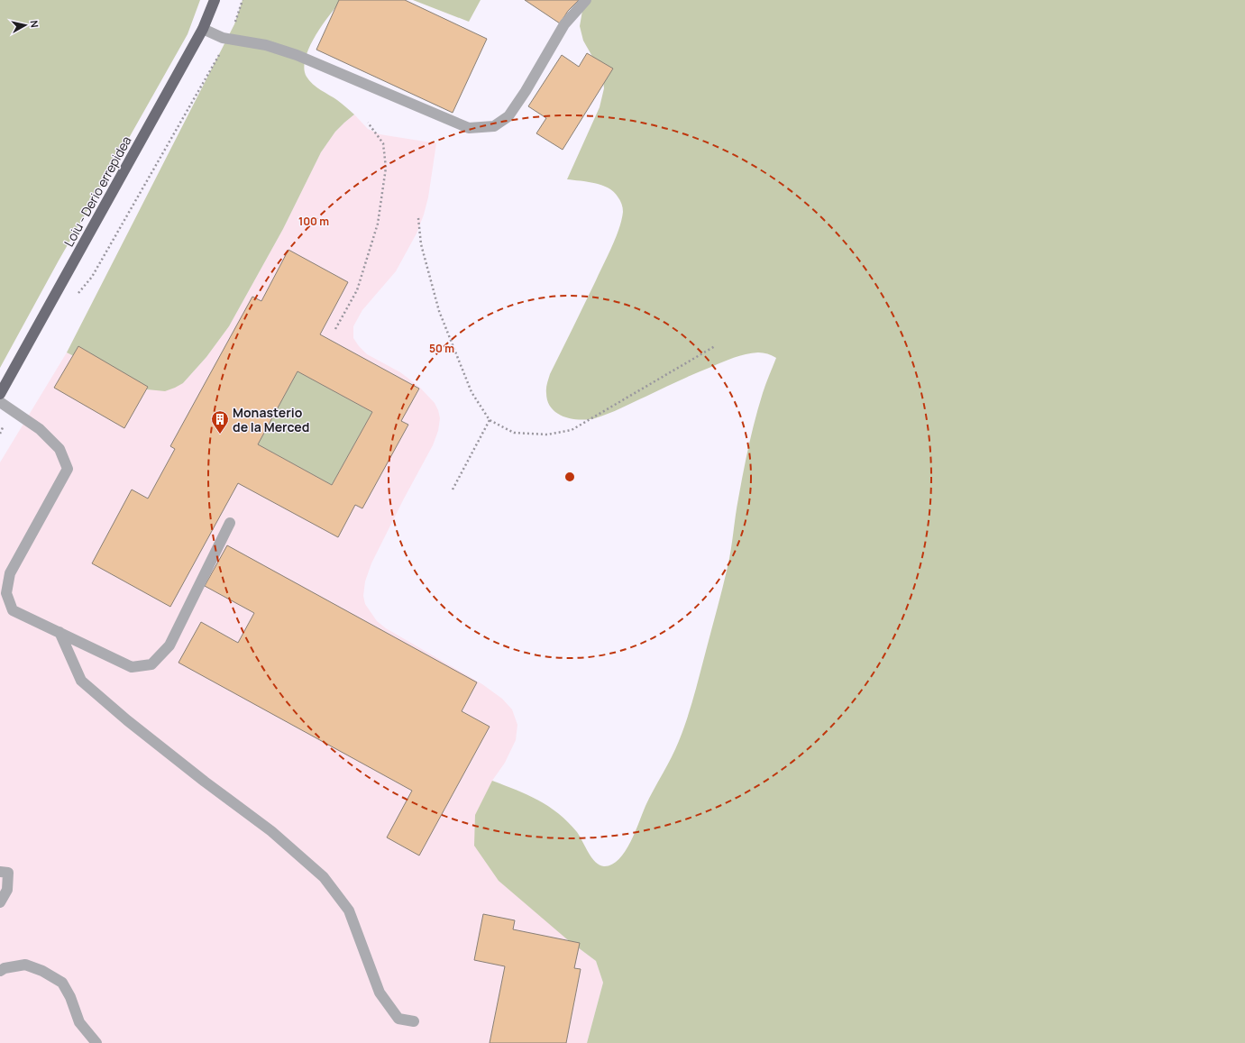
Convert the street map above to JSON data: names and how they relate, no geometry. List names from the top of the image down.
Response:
{
  "streets": {
    "main road": ["Loiu - Derio errepidea"]
  },
  "places": {
    "building": ["Monasterio de la Merced"]
  },
  "north": "right",
  "rings": ["100 m", "50 m"]
}
